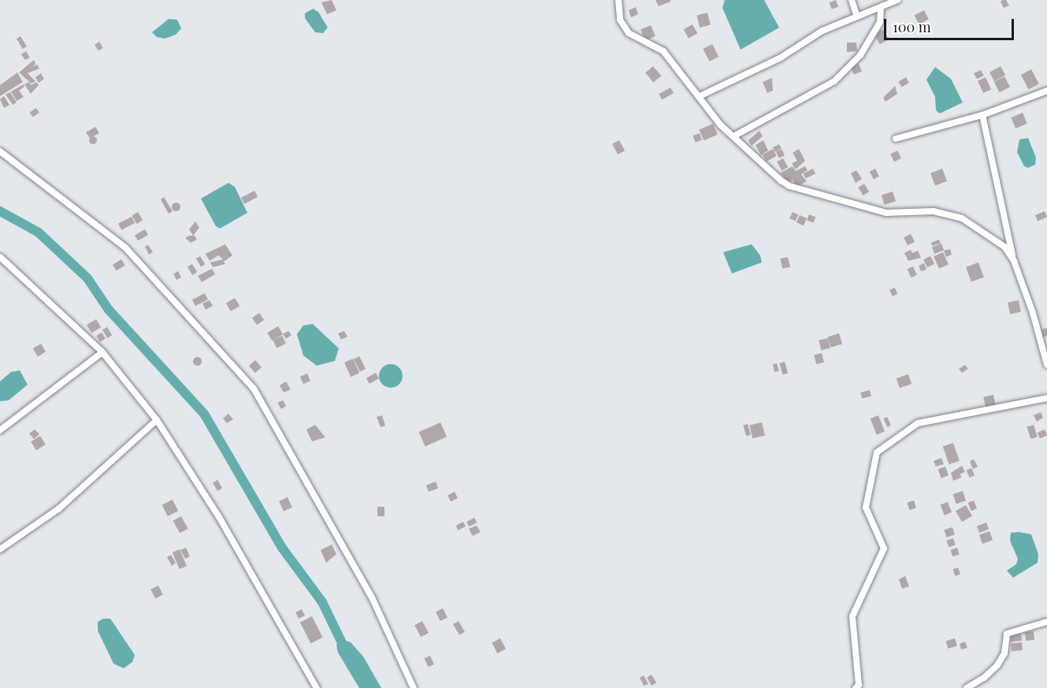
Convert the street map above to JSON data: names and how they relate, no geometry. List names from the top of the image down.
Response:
{
  "scale_bar": "100 m"
}
